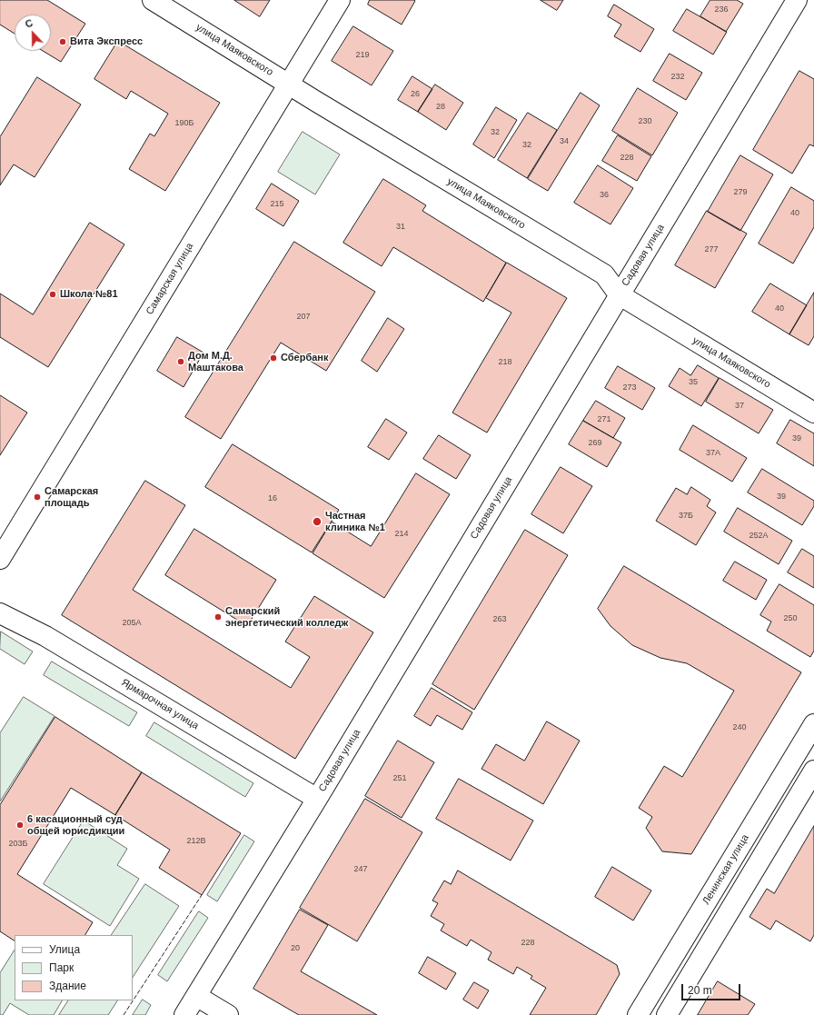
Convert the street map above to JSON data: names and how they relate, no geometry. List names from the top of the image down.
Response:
{
  "streets": {
    "street": [
      "улица Маяковского",
      "Садовая улица",
      "Самарская улица",
      "Ярмарочная улица",
      "Ленинская улица"
    ]
  },
  "crossings": [
    ["улица Маяковского", "Садовая улица"],
    ["улица Маяковского", "Самарская улица"],
    ["Садовая улица", "Ярмарочная улица"]
  ],
  "places": [
    "Вита Экспресс",
    "Школа №81",
    "Сбербанк",
    "Дом М.Д. Маштакова",
    "Самарская площадь",
    "Частная клиника №1",
    "Самарский энергетический колледж",
    "6 касационный суд общей юрисдикции"
  ],
  "house_numbers": [
    "236",
    "219",
    "232",
    "26",
    "28",
    "230",
    "190Б",
    "32",
    "34",
    "32",
    "228",
    "279",
    "36",
    "215",
    "40",
    "31",
    "277",
    "40",
    "207",
    "218",
    "35",
    "273",
    "37",
    "271",
    "39",
    "269",
    "37А",
    "39",
    "16",
    "37Б",
    "214",
    "252А",
    "250",
    "263",
    "205А",
    "240",
    "251",
    "212В",
    "203Б",
    "247",
    "228",
    "20"
  ],
  "legend": ["Улица", "Парк", "Здание"],
  "scale_bar": "20 m",
  "north": "top"
}
